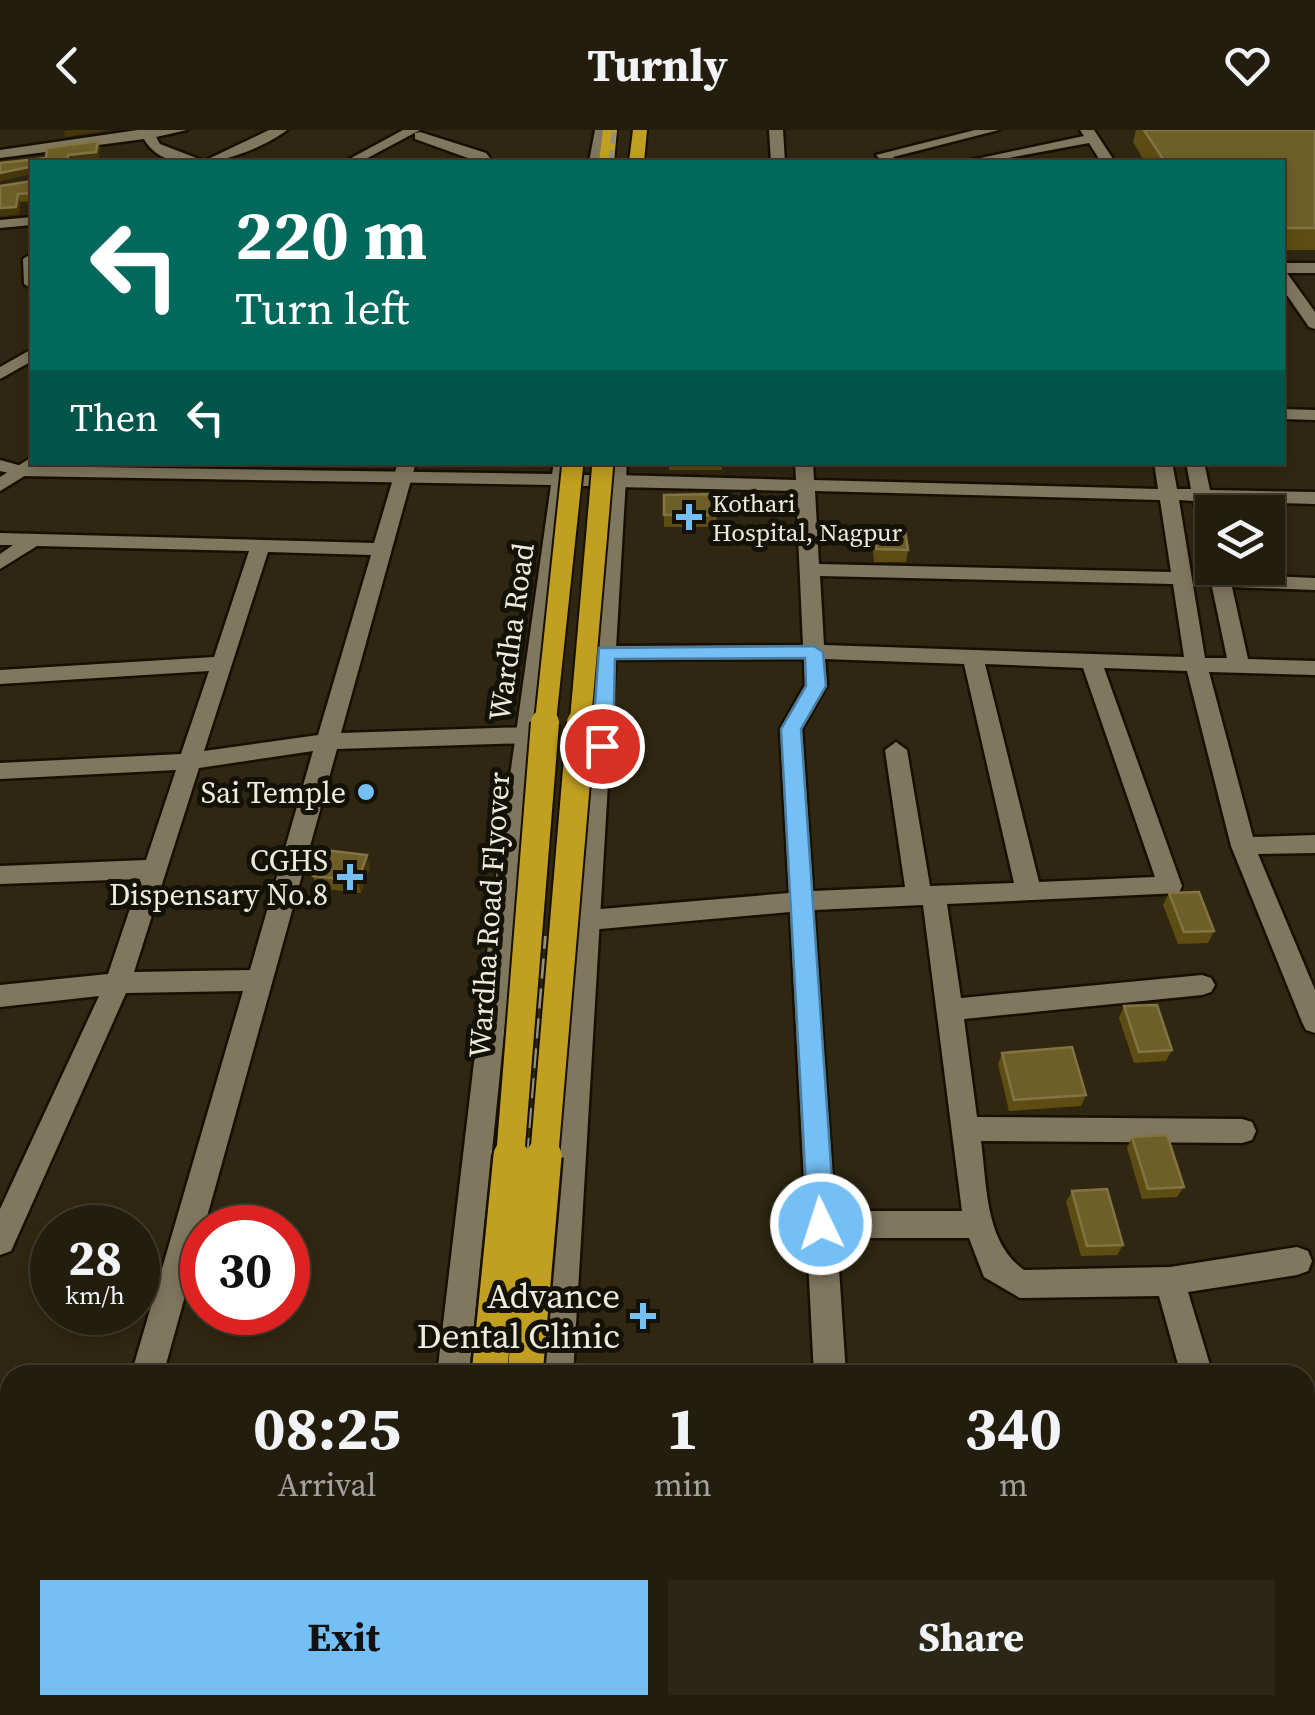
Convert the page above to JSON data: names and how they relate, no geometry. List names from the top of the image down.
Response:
{
  "streets": {
    "highway": ["Wardha Road Flyover"],
    "street": ["Wardha Road"]
  },
  "crossings": [
    ["Wardha Road", "Wardha Road Flyover"]
  ],
  "places": {
    "health": ["Kothari Hospital, Nagpur", "CGHS Dispensary No.8", "Advance Dental Clinic"],
    "other": ["Sai Temple"]
  },
  "page": {
    "header": "Turnly",
    "turn": ["220 m", "Turn left"],
    "then": "Then",
    "speed": "28 km/h",
    "limit": "30",
    "eta": [
      "08:25",
      "Arrival",
      "1",
      "min",
      "340",
      "m"
    ],
    "buttons": ["Exit", "Share"]
  }
}
